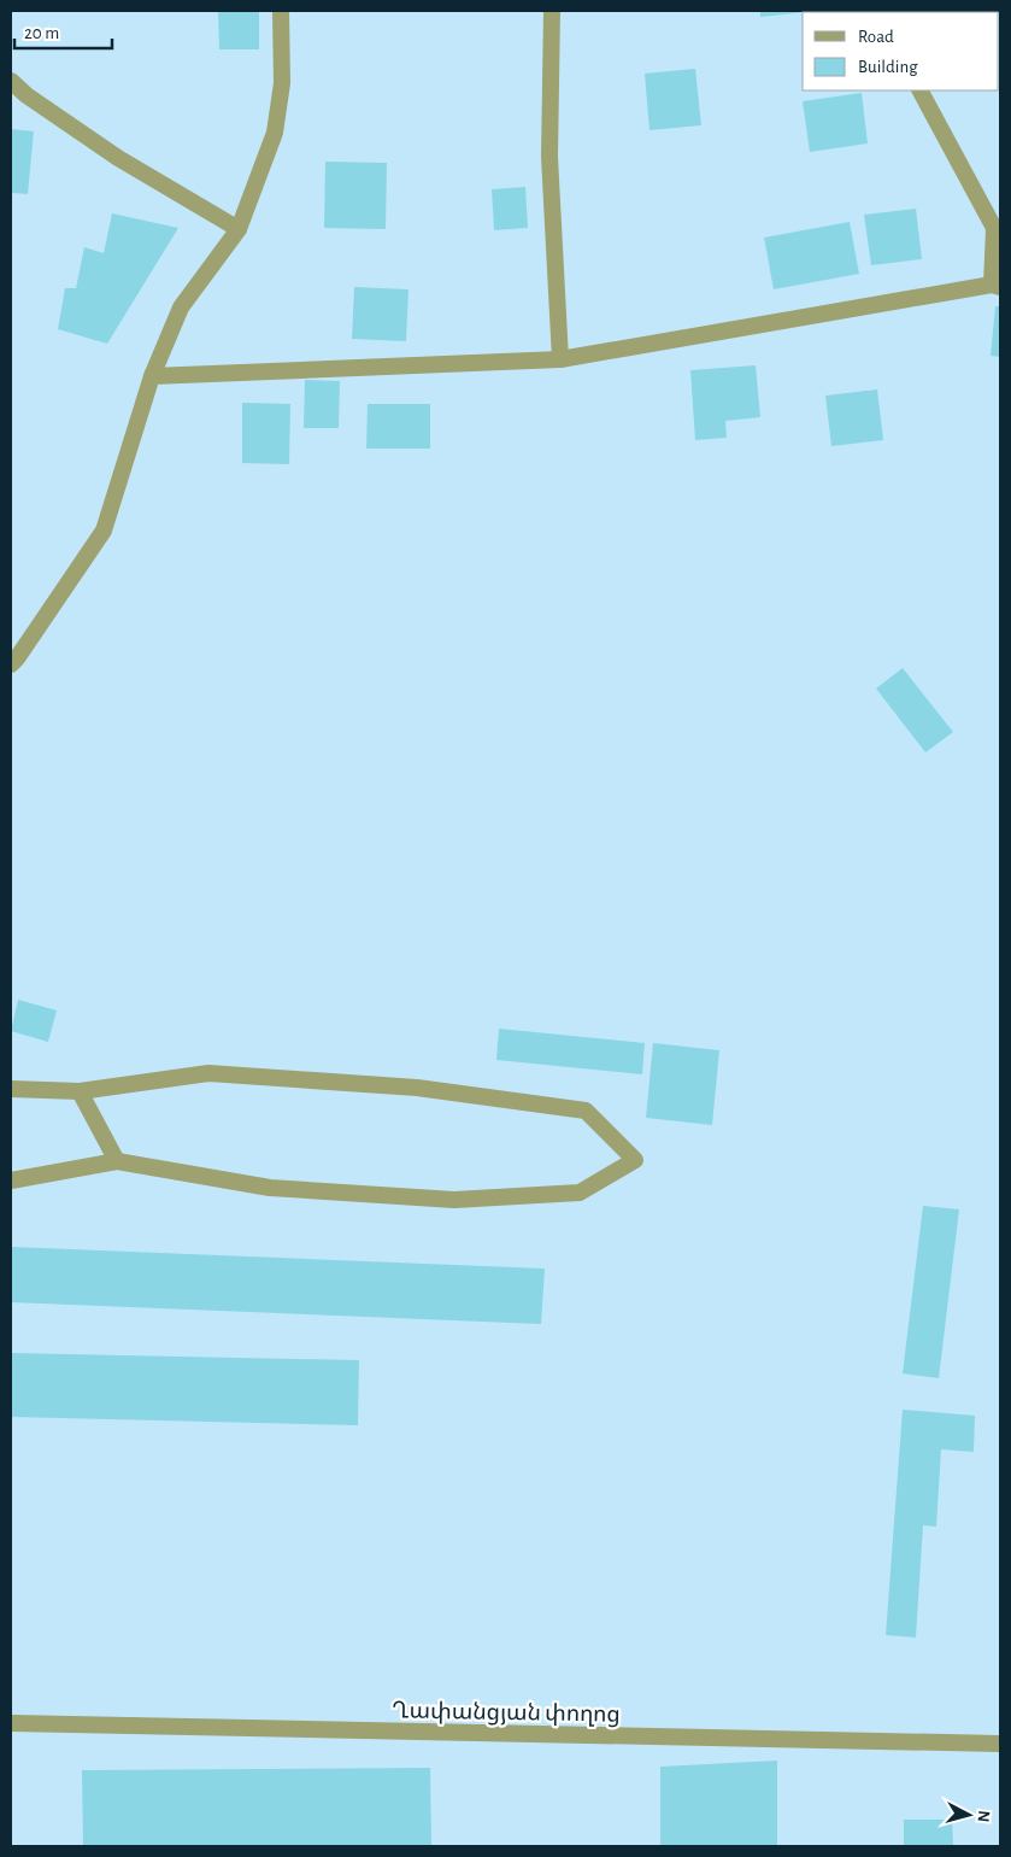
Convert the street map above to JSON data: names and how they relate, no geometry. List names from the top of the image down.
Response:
{
  "streets": {
    "street": ["Ղափանցյան փողոց"]
  },
  "legend": ["Road", "Building"],
  "scale_bar": "20 m",
  "north": "right"
}
